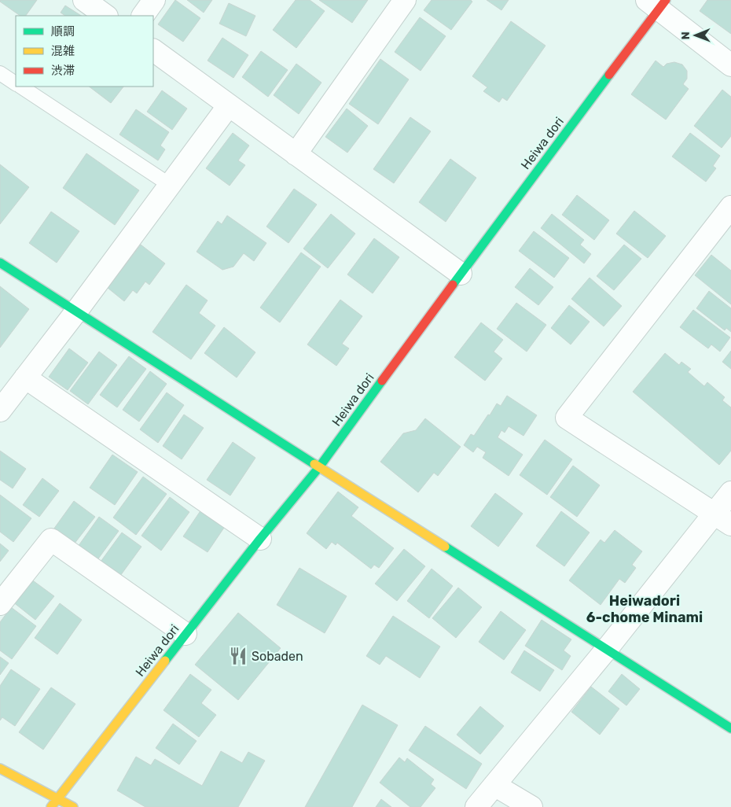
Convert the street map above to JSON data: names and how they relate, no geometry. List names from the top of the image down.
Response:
{
  "streets": {
    "street": ["Heiwa dori"]
  },
  "districts": ["Heiwadori 6-chome Minami"],
  "places": {
    "restaurant": ["Sobaden"]
  },
  "legend": ["順調", "混雑", "渋滞"],
  "north": "left"
}
